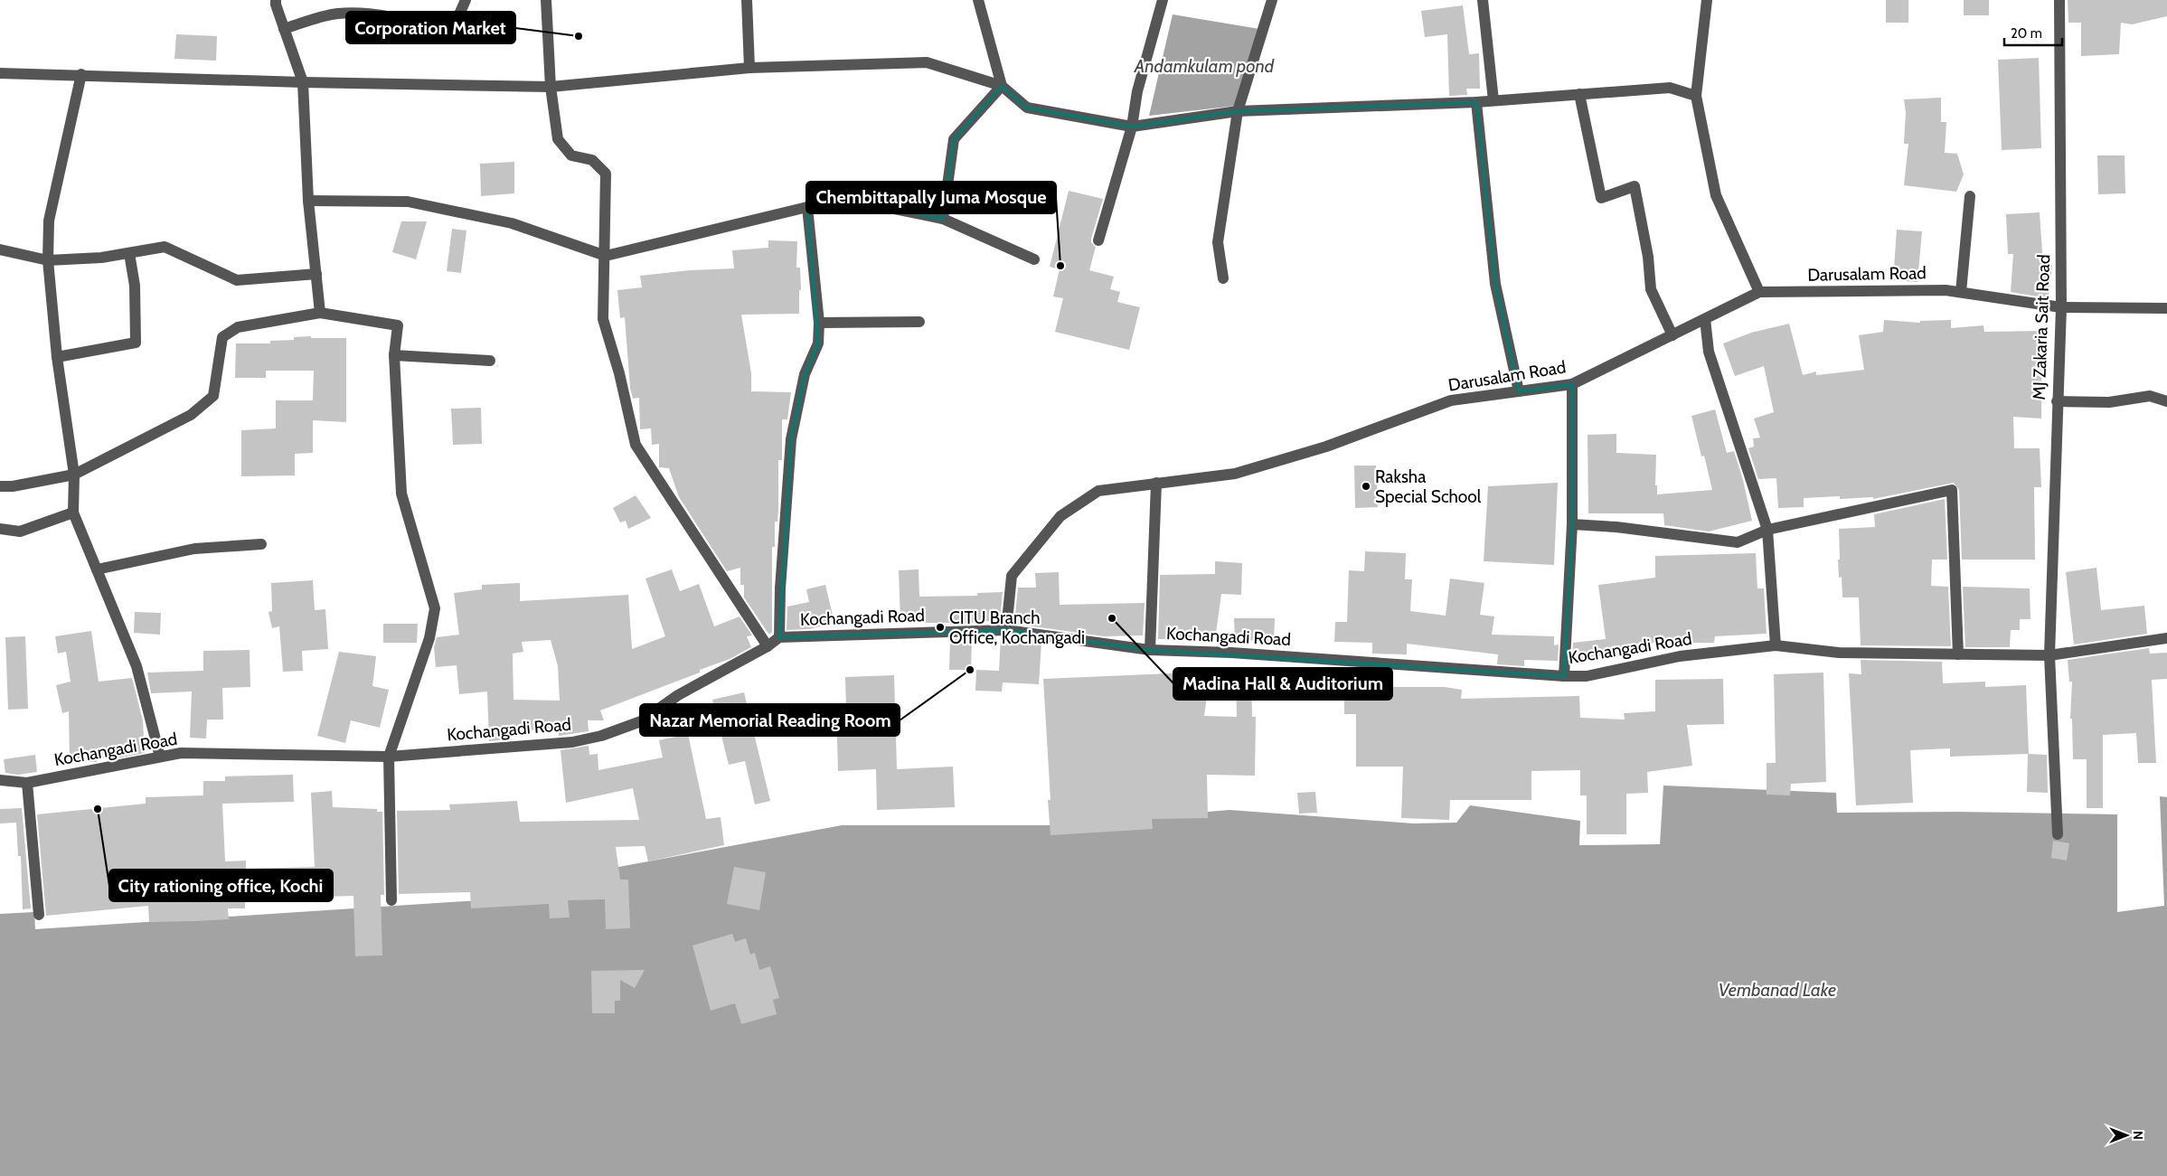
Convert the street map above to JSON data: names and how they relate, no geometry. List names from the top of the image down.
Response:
{
  "streets": {
    "street": ["Darusalam Road", "MJ Zakaria Sait Road", "Kochangadi Road"]
  },
  "crossings": [
    ["Darusalam Road", "MJ Zakaria Sait Road"],
    ["Darusalam Road", "Kochangadi Road"],
    ["MJ Zakaria Sait Road", "Kochangadi Road"]
  ],
  "water": ["Andamkulam pond", "Vembanad Lake"],
  "places": [
    "Corporation Market",
    "Chembittapally Juma Mosque",
    "Raksha Special School",
    "Madina Hall & Auditorium",
    "CITU Branch Office, Kochangadi",
    "Nazar Memorial Reading Room",
    "City rationing office, Kochi"
  ],
  "scale_bar": "20 m",
  "north": "right"
}
